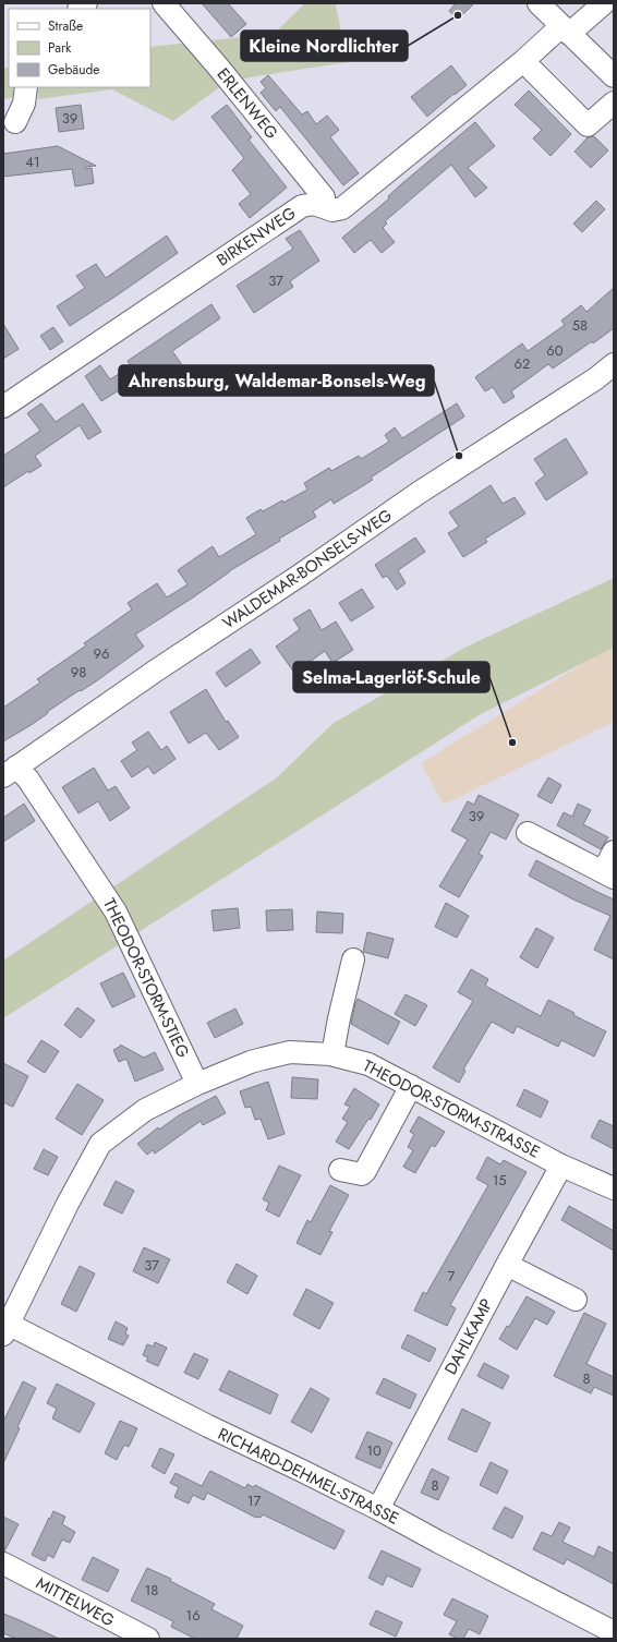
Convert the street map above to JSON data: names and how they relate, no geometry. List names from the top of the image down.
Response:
{
  "streets": {
    "street": [
      "ERLENWEG",
      "BIRKENWEG",
      "WALDEMAR-BONSELS-WEG",
      "THEODOR-STORM-STIEG",
      "THEODOR-STORM-STRASSE",
      "DAHLKAMP",
      "RICHARD-DEHMEL-STRASSE",
      "MITTELWEG"
    ]
  },
  "crossings": [
    ["ERLENWEG", "BIRKENWEG"],
    ["WALDEMAR-BONSELS-WEG", "THEODOR-STORM-STIEG"],
    ["THEODOR-STORM-STIEG", "THEODOR-STORM-STRASSE"],
    ["THEODOR-STORM-STRASSE", "DAHLKAMP"],
    ["THEODOR-STORM-STRASSE", "RICHARD-DEHMEL-STRASSE"],
    ["DAHLKAMP", "RICHARD-DEHMEL-STRASSE"]
  ],
  "places": ["Kleine Nordlichter", "Ahrensburg, Waldemar-Bonsels-Weg", "Selma-Lagerlöf-Schule"],
  "house_numbers": [
    "39",
    "41",
    "37",
    "58",
    "60",
    "62",
    "96",
    "98",
    "39",
    "15",
    "37",
    "7",
    "8",
    "10",
    "8",
    "17",
    "18",
    "16"
  ],
  "legend": ["Straße", "Park", "Gebäude"]
}
